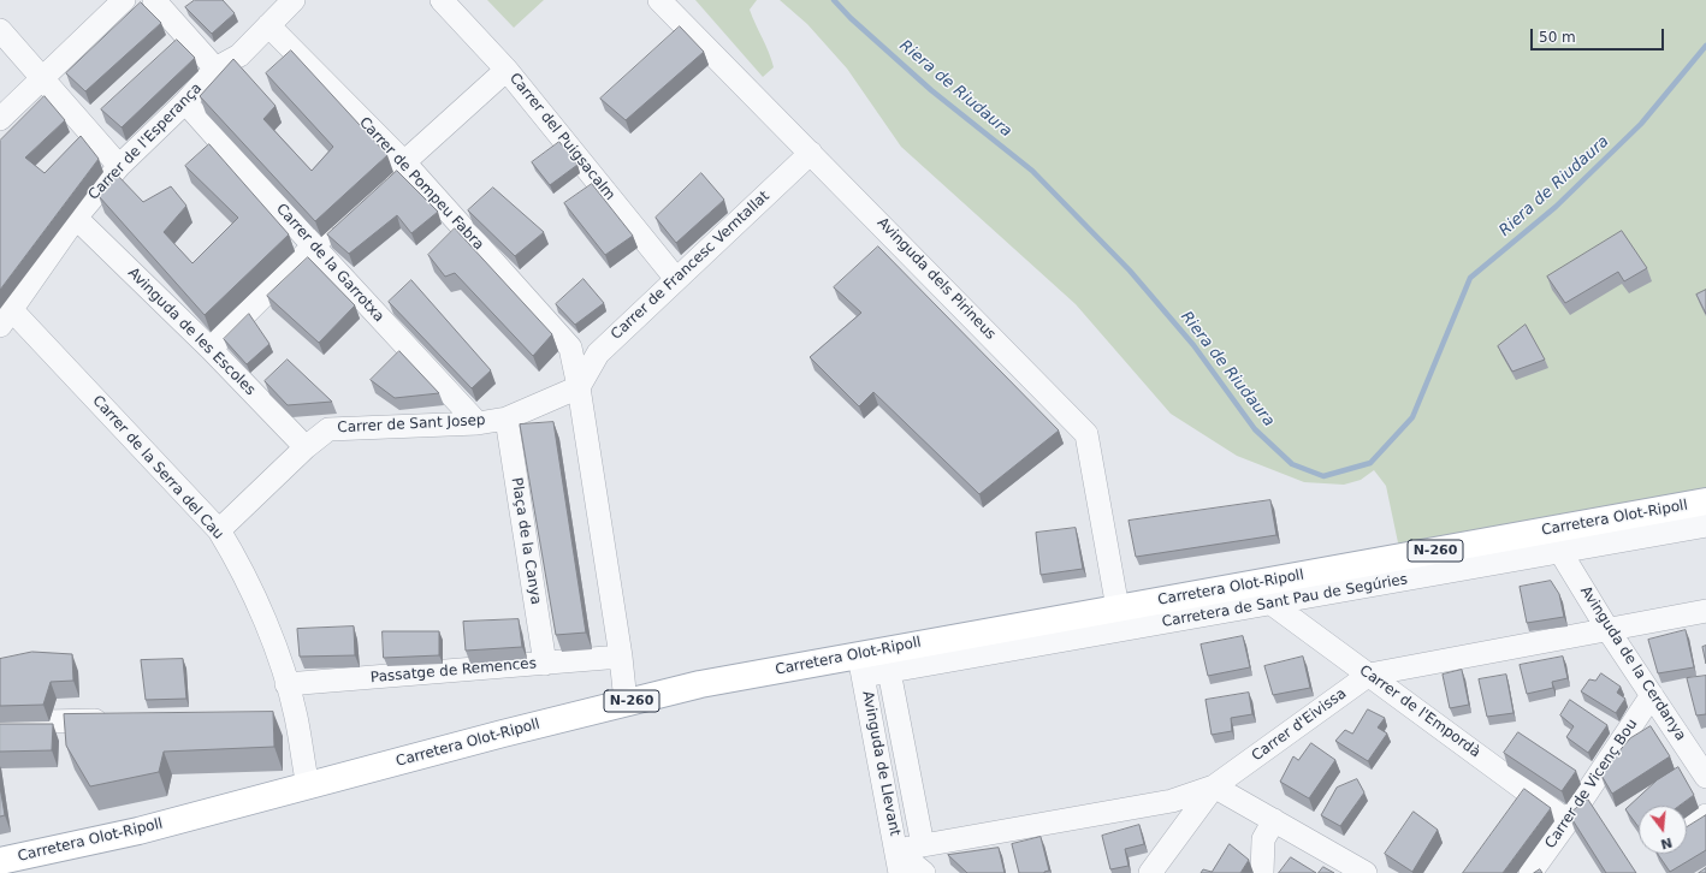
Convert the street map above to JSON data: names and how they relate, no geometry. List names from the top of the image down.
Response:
{
  "streets": {
    "main road": ["Carretera Olot-Ripoll", "N-260"],
    "street": [
      "Carrer del Puigsacalm",
      "Carrer de l'Esperança",
      "Carrer de Pompeu Fabra",
      "Carrer de la Garrotxa",
      "Carrer de Francesc Verntallat",
      "Avinguda dels Pirineus",
      "Avinguda de les Escoles",
      "Carrer de Sant Josep",
      "Carrer de la Serra del Cau",
      "Plaça de la Canya",
      "Carretera de Sant Pau de Segúries",
      "Avinguda de la Cerdanya",
      "Passatge de Remences",
      "Carrer de l'Empordà",
      "Carrer d'Eivissa",
      "Avinguda de Llevant",
      "Carrer de Vicenç Bou"
    ]
  },
  "crossings": [
    ["Carrer del Puigsacalm", "Carrer de Francesc Verntallat"],
    ["Carrer de l'Esperança", "Carrer de Pompeu Fabra"],
    ["Carrer de l'Esperança", "Carrer de la Garrotxa"],
    ["Carrer de l'Esperança", "Avinguda de les Escoles"],
    ["Carrer de l'Esperança", "Carrer de la Serra del Cau"],
    ["Carrer de Pompeu Fabra", "Carrer de Francesc Verntallat"],
    ["Carrer de Pompeu Fabra", "Carrer de Sant Josep"],
    ["Carrer de la Garrotxa", "Carrer de Sant Josep"],
    ["Carrer de Francesc Verntallat", "Avinguda dels Pirineus"],
    ["Carrer de Francesc Verntallat", "Carrer de Sant Josep"],
    ["Avinguda dels Pirineus", "Carretera Olot-Ripoll"],
    ["Avinguda de les Escoles", "Carrer de Sant Josep"],
    ["Carrer de Sant Josep", "Carrer de la Serra del Cau"],
    ["Carrer de Sant Josep", "Plaça de la Canya"],
    ["Carrer de la Serra del Cau", "Carretera Olot-Ripoll"],
    ["Carrer de la Serra del Cau", "Passatge de Remences"],
    ["Carretera Olot-Ripoll", "Carretera de Sant Pau de Segúries"],
    ["Carretera Olot-Ripoll", "Avinguda de Llevant"],
    ["Plaça de la Canya", "Passatge de Remences"],
    ["Carretera de Sant Pau de Segúries", "Avinguda de la Cerdanya"],
    ["Carretera de Sant Pau de Segúries", "Carrer de l'Empordà"],
    ["Carretera de Sant Pau de Segúries", "Avinguda de Llevant"],
    ["Avinguda de la Cerdanya", "Carrer d'Eivissa"],
    ["Avinguda de la Cerdanya", "Carrer de Vicenç Bou"],
    ["Carrer de l'Empordà", "Carrer d'Eivissa"],
    ["Carrer de l'Empordà", "Carrer de Vicenç Bou"],
    ["Carrer d'Eivissa", "Avinguda de Llevant"]
  ],
  "water": ["Riera de Riudaura"],
  "scale_bar": "50 m",
  "north": "bottom"
}
